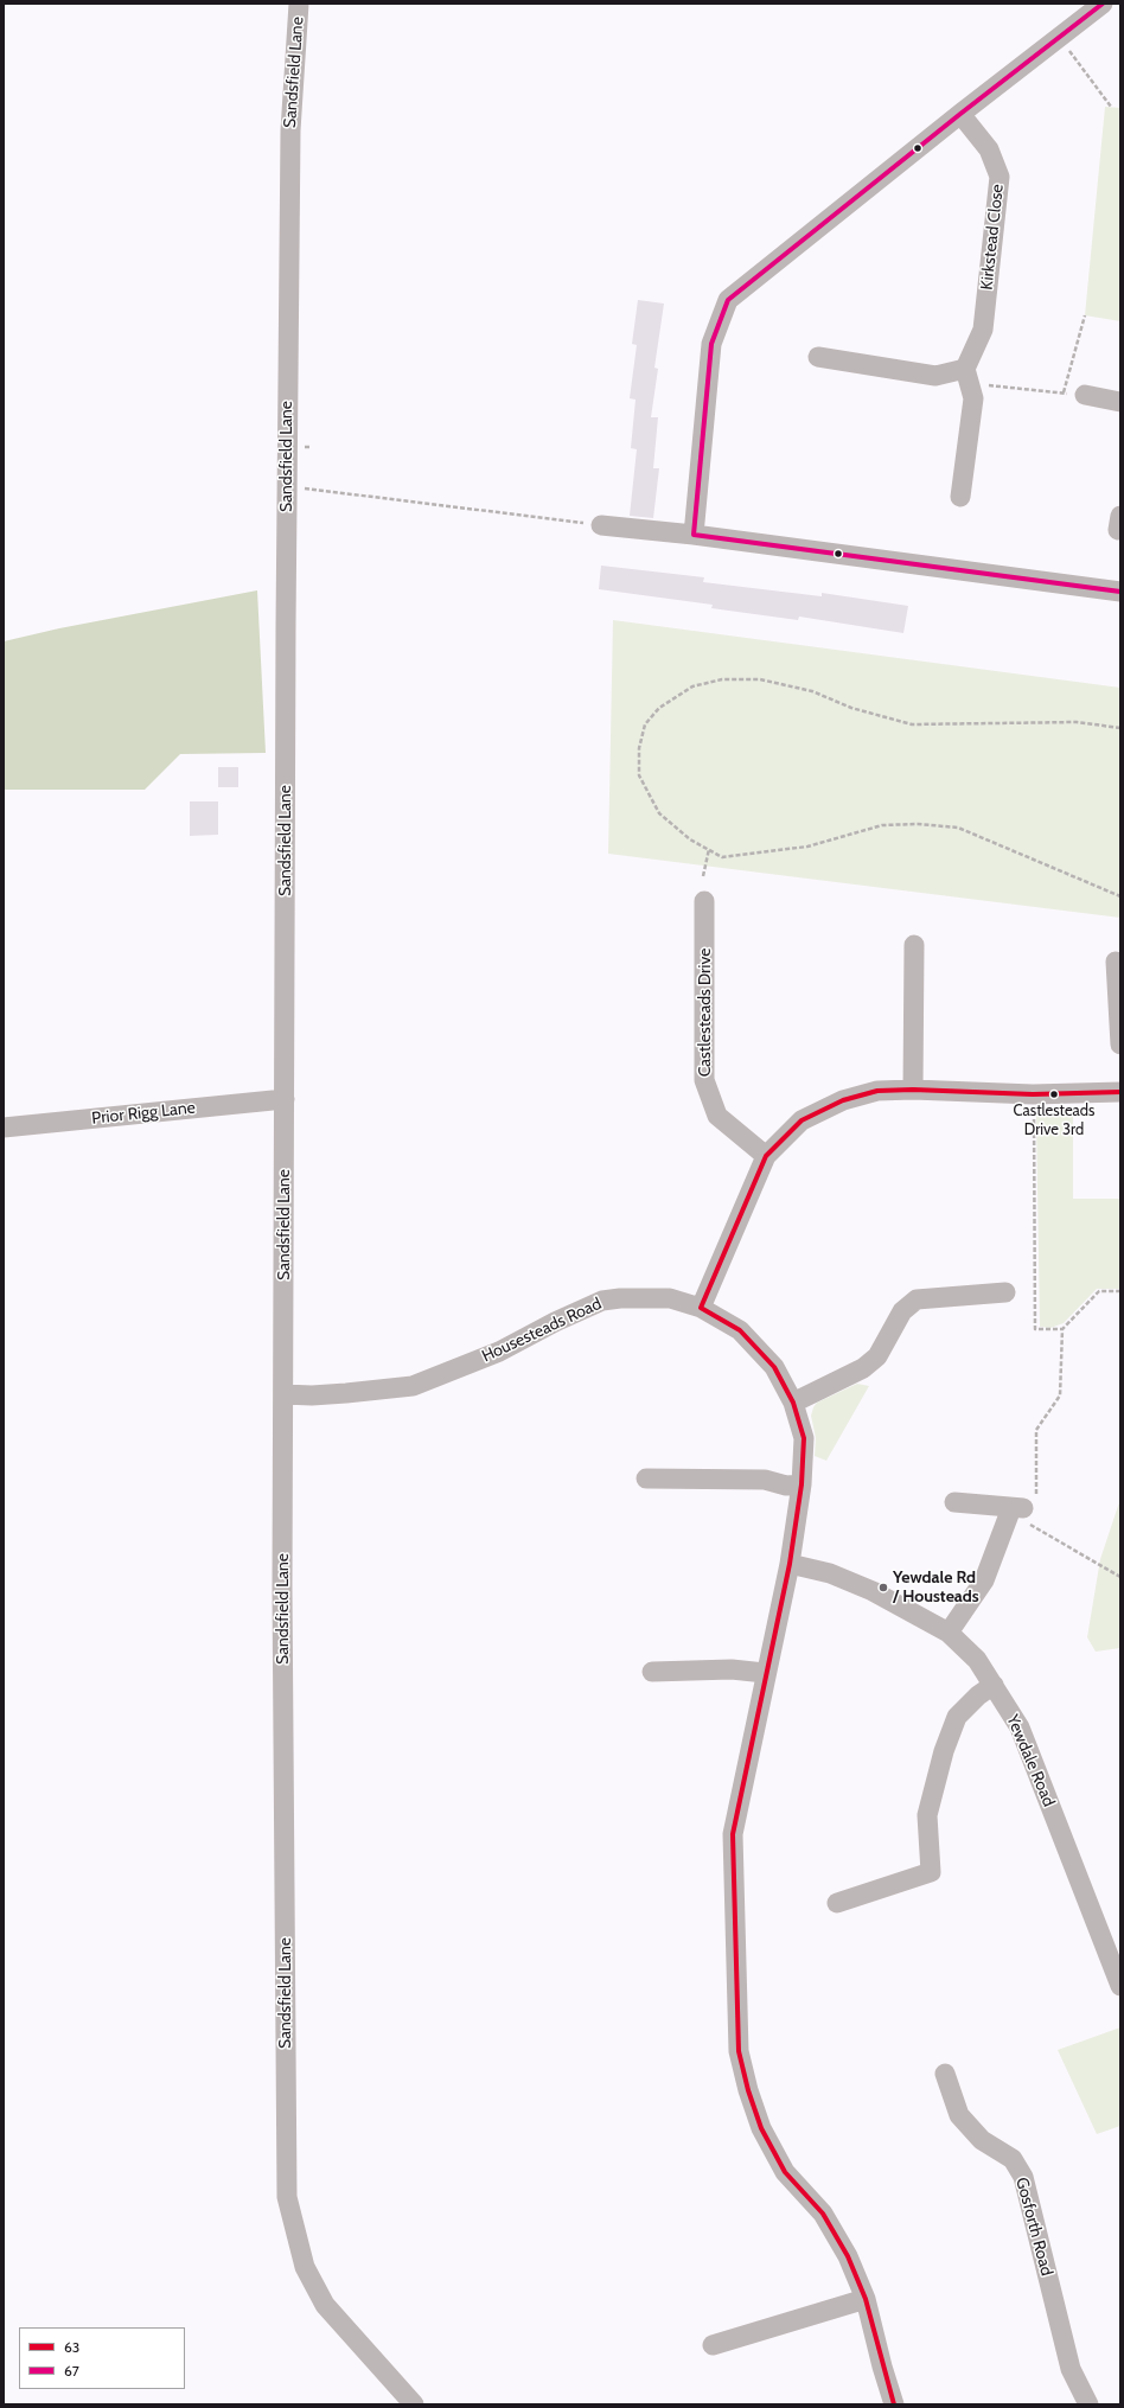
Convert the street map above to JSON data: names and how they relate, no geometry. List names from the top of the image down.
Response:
{
  "streets": {
    "street": [
      "Sandsfield Lane",
      "Kirkstead Close",
      "Castlesteads Drive",
      "Prior Rigg Lane",
      "Housesteads Road",
      "Yewdale Road",
      "Gosforth Road"
    ]
  },
  "crossings": [
    ["Sandsfield Lane", "Prior Rigg Lane"],
    ["Sandsfield Lane", "Housesteads Road"],
    ["Housesteads Road", "Yewdale Road"]
  ],
  "places": ["Castlesteads Drive 3rd", "Yewdale Rd / Housteads"],
  "lines": ["transit line 67", "transit line 63"],
  "legend": ["63", "67"]
}
